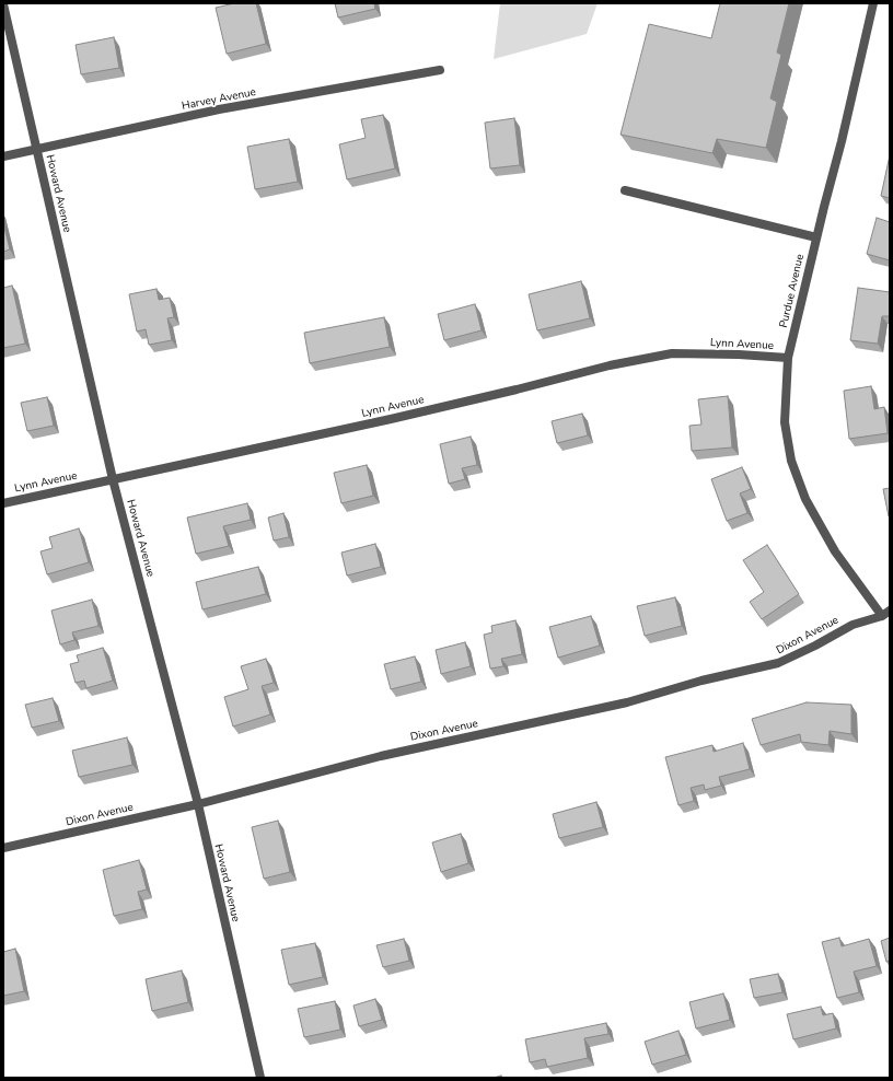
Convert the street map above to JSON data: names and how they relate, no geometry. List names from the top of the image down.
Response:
{
  "streets": {
    "street": [
      "Harvey Avenue",
      "Howard Avenue",
      "Purdue Avenue",
      "Lynn Avenue",
      "Dixon Avenue"
    ]
  },
  "crossings": [
    ["Harvey Avenue", "Howard Avenue"],
    ["Howard Avenue", "Lynn Avenue"],
    ["Howard Avenue", "Dixon Avenue"],
    ["Purdue Avenue", "Lynn Avenue"],
    ["Purdue Avenue", "Dixon Avenue"]
  ]
}
